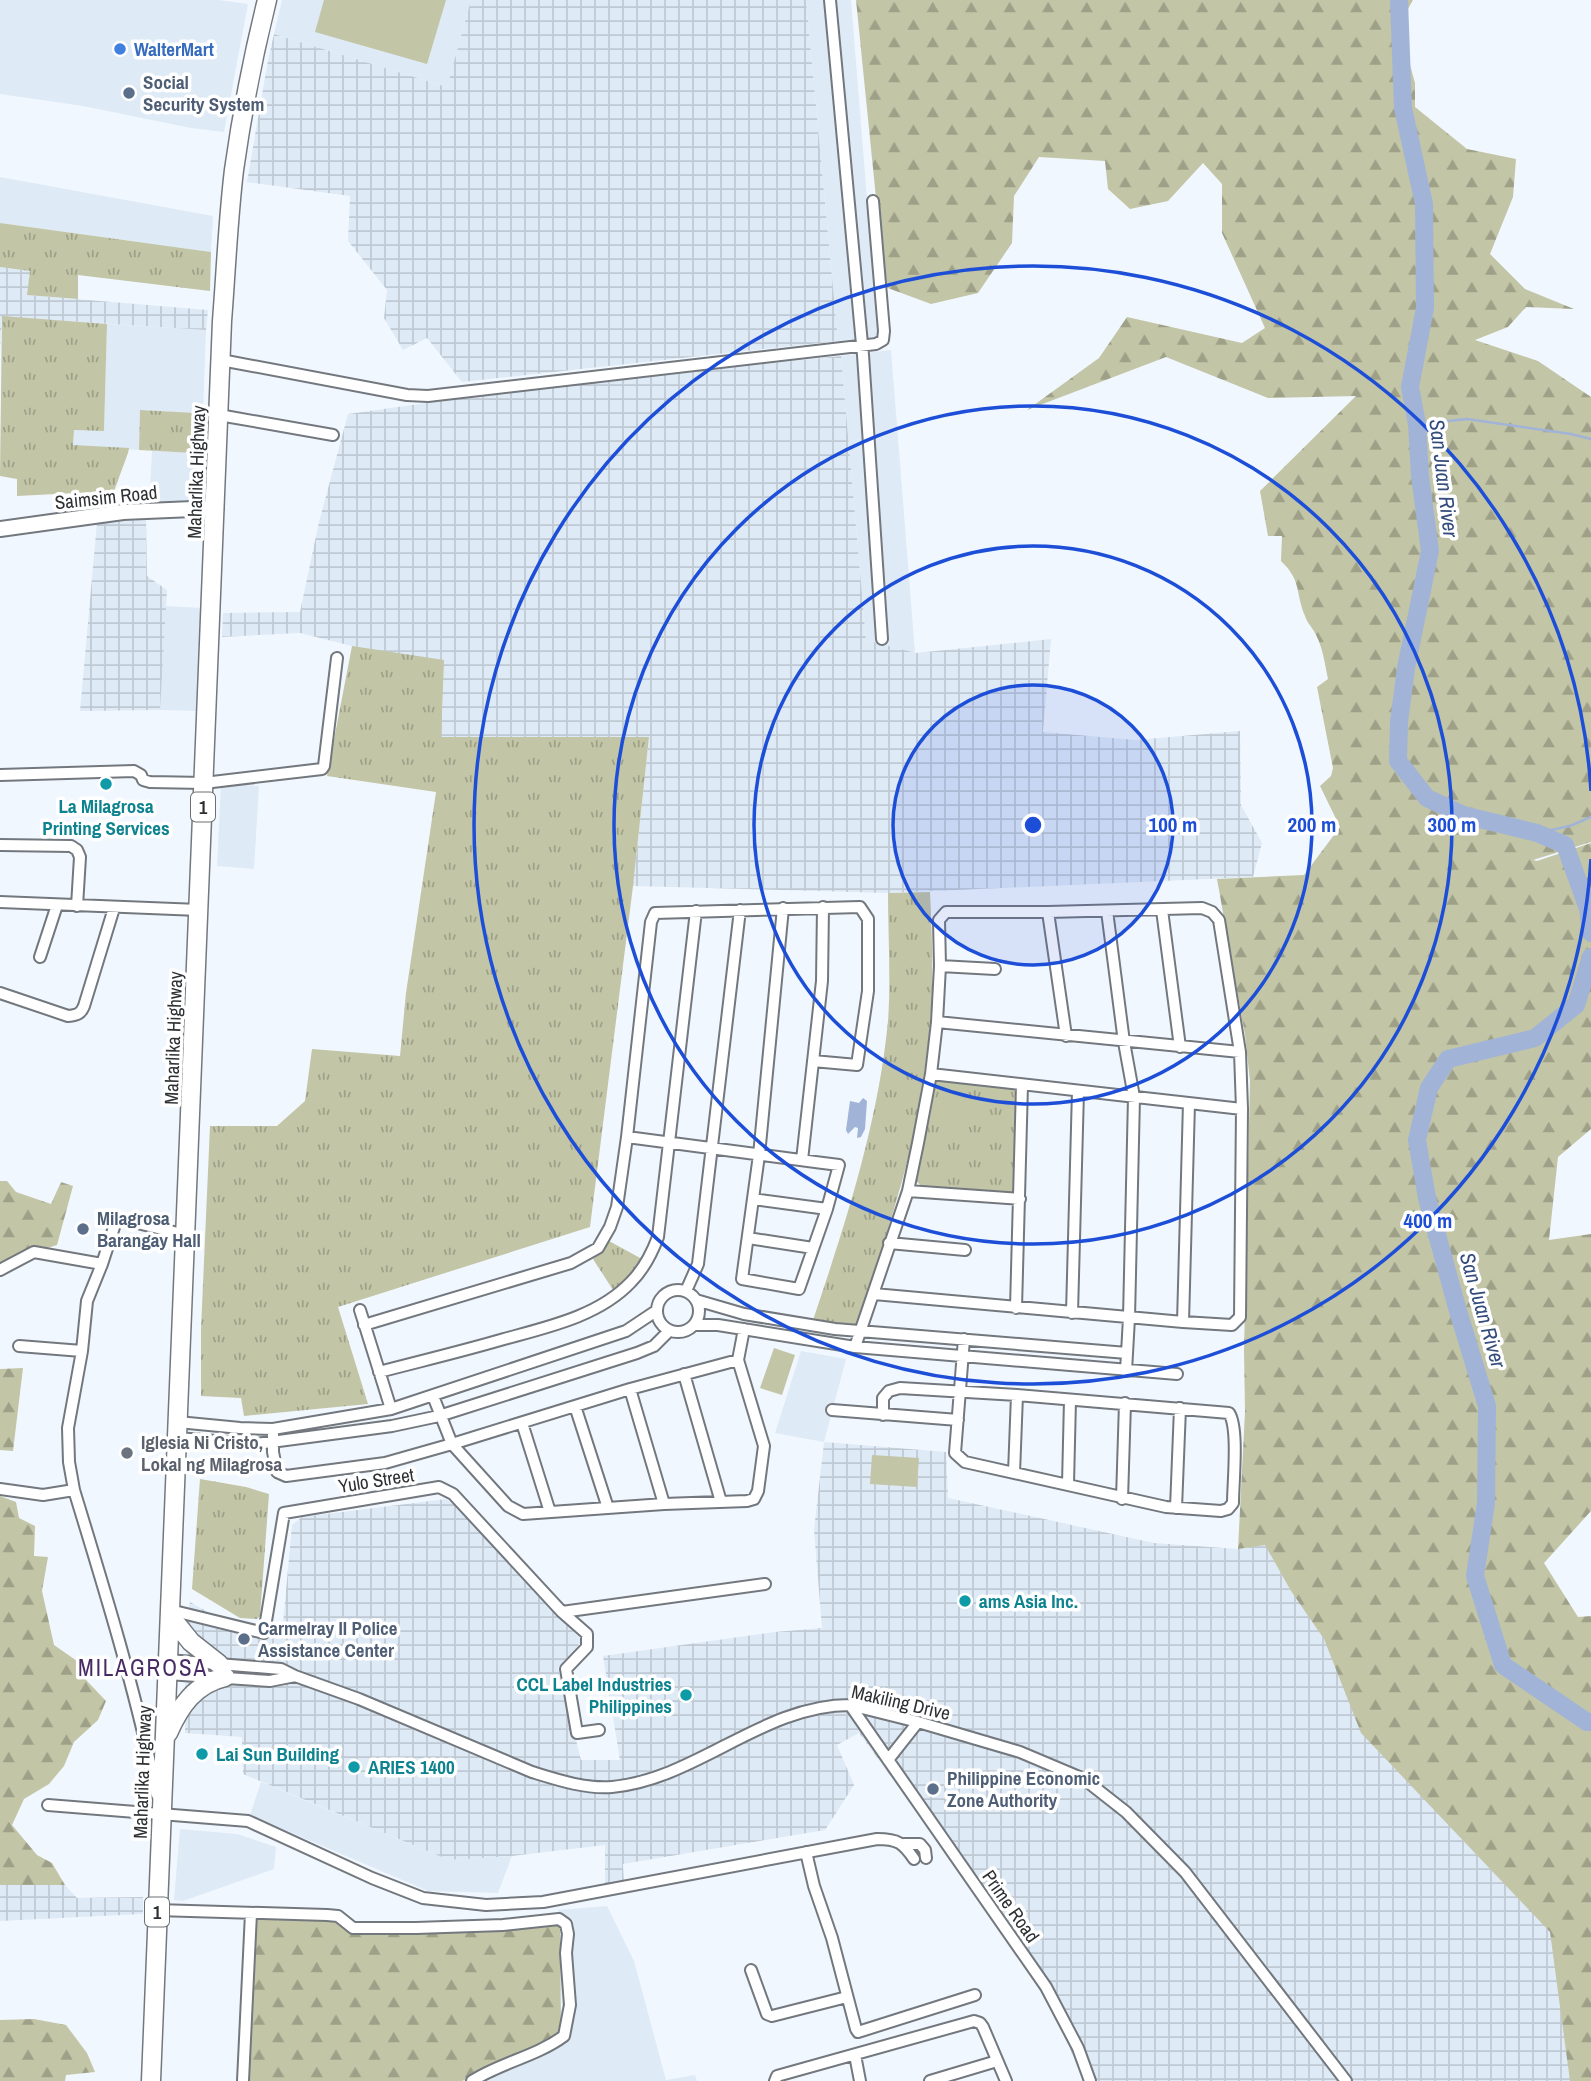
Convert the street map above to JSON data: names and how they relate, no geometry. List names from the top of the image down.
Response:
{
  "streets": {
    "highway": ["Maharlika Highway", "1"],
    "street": [
      "Saimsim Road",
      "Yulo Street",
      "Makiling Drive",
      "Prime Road"
    ]
  },
  "crossings": [
    ["Maharlika Highway", "Saimsim Road"],
    ["Maharlika Highway", "Yulo Street"],
    ["Maharlika Highway", "Makiling Drive"],
    ["Makiling Drive", "Prime Road"]
  ],
  "districts": ["MILAGROSA"],
  "water": ["San Juan River"],
  "places": [
    "WalterMart",
    "Social Security System",
    "La Milagrosa Printing Services",
    "Milagrosa Barangay Hall",
    "Iglesia Ni Cristo, Lokal ng Milagrosa",
    "ams Asia Inc.",
    "Carmelray II Police Assistance Center",
    "CCL Label Industries Philippines",
    "Lai Sun Building",
    "ARIES 1400",
    "Philippine Economic Zone Authority"
  ],
  "rings": [
    "100 m",
    "200 m",
    "300 m",
    "400 m"
  ]
}
